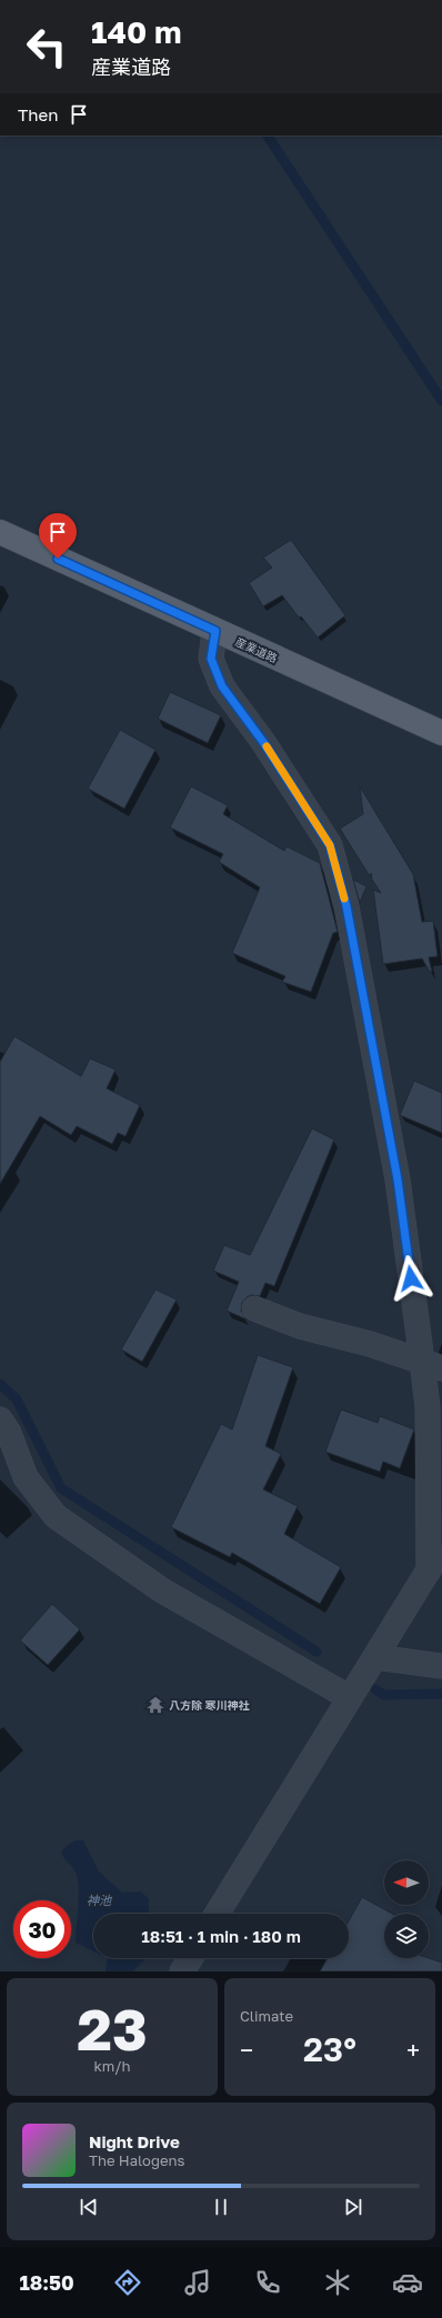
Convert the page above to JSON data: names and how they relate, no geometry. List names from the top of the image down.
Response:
{
  "streets": {
    "main road": ["産業道路"]
  },
  "water": ["神池"],
  "places": {
    "temple": ["八方除 寒川神社"]
  },
  "north": "left",
  "page": {
    "turn": ["140 m", "産業道路"],
    "then": "Then",
    "limit": "30",
    "trip": "18:51 · 1 min · 180 m",
    "tile": [
      ["23", "km/h"],
      "Climate"
    ],
    "heat": ["−", "23°", "+"],
    "song": ["Night Drive", "The Halogens"],
    "tabs": "18:50"
  }
}
